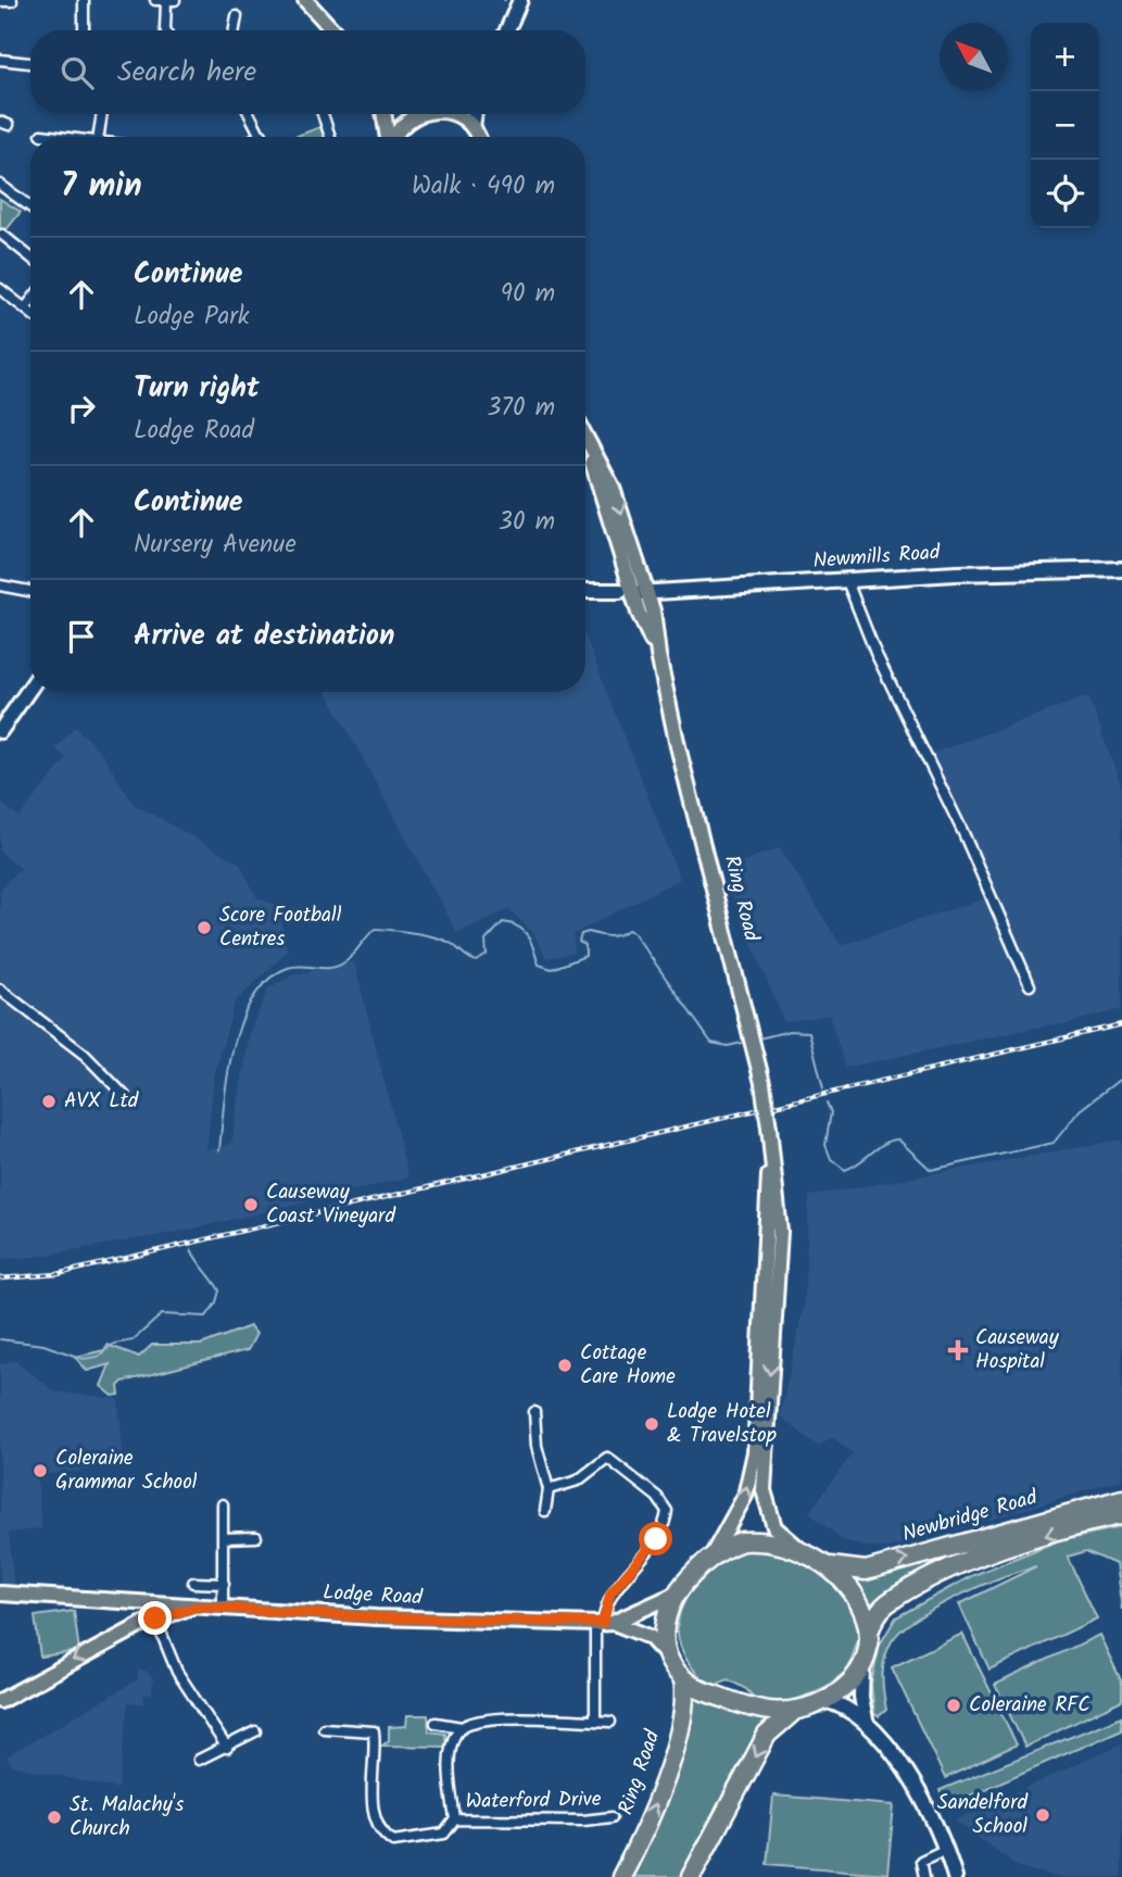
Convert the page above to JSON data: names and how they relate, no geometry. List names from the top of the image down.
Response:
{
  "streets": {
    "highway": ["Ring Road", "Newbridge Road"],
    "main road": ["Lodge Road"],
    "street": ["Newmills Road", "Waterford Drive"]
  },
  "crossings": [
    ["Newmills Road", "Ring Road"],
    ["Ring Road", "Newbridge Road"],
    ["Ring Road", "Lodge Road"],
    ["Newbridge Road", "Lodge Road"]
  ],
  "places": {
    "other": [
      "Score Football Centres",
      "AVX Ltd",
      "Causeway Coast Vineyard",
      "Cottage Care Home",
      "Lodge Hotel & Travelstop",
      "Coleraine Grammar School",
      "Coleraine RFC",
      "Sandelford School",
      "St. Malachy's Church"
    ],
    "health": ["Causeway Hospital"]
  },
  "north": "top left",
  "page": {
    "map_buttons": ["+", "−"],
    "search": "Search here",
    "heading": ["7 min", "Walk · 490 m"],
    "list": [
      ["Continue", "Lodge Park", "90 m"],
      ["Turn right", "Lodge Road", "370 m"],
      ["Continue", "Nursery Avenue", "30 m"],
      "Arrive at destination"
    ]
  }
}
